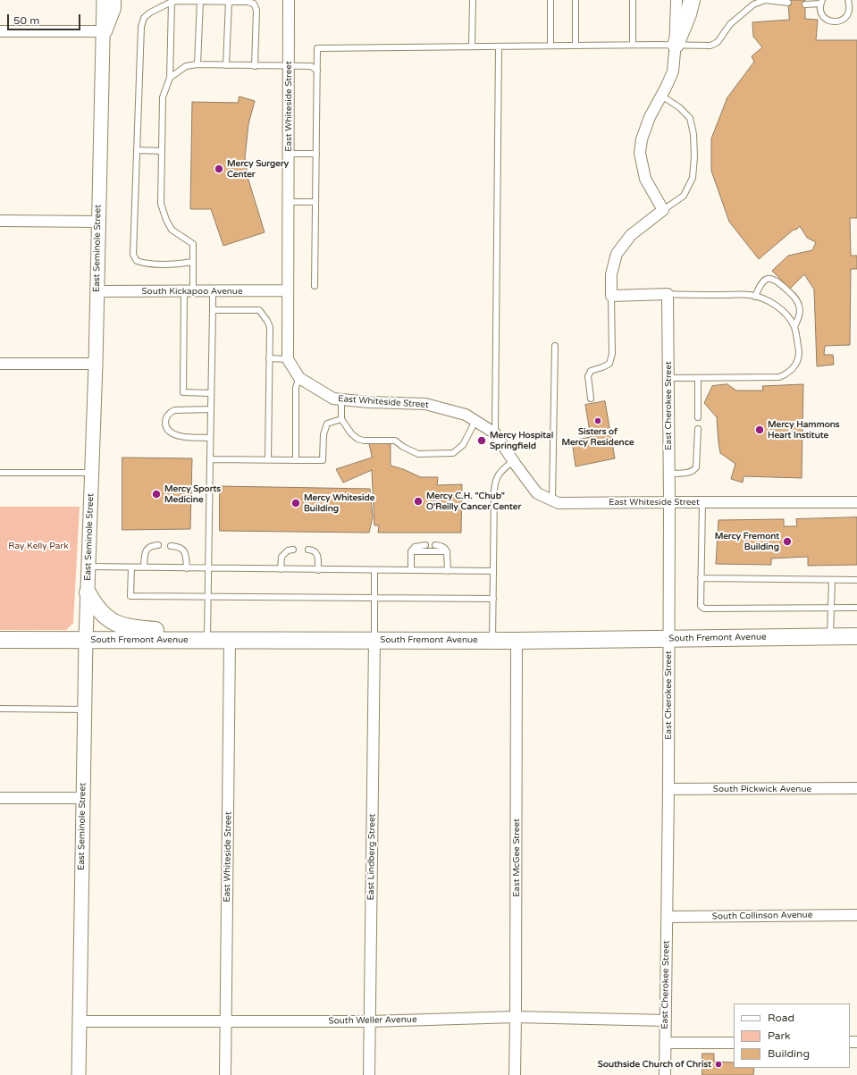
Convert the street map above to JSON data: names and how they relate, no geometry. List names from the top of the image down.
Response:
{
  "streets": {
    "main road": ["South Fremont Avenue"],
    "street": [
      "East Whiteside Street",
      "East Seminole Street",
      "South Kickapoo Avenue",
      "East Cherokee Street",
      "South Pickwick Avenue",
      "East Lindberg Street",
      "East McGee Street",
      "South Collinson Avenue",
      "South Weller Avenue"
    ]
  },
  "crossings": [
    ["East Whiteside Street", "South Kickapoo Avenue"],
    ["East Whiteside Street", "East Cherokee Street"],
    ["East Whiteside Street", "South Fremont Avenue"],
    ["East Whiteside Street", "South Weller Avenue"],
    ["East Seminole Street", "South Kickapoo Avenue"],
    ["East Seminole Street", "South Fremont Avenue"],
    ["East Seminole Street", "South Weller Avenue"],
    ["East Cherokee Street", "South Fremont Avenue"],
    ["East Cherokee Street", "South Pickwick Avenue"],
    ["East Cherokee Street", "South Collinson Avenue"],
    ["East Cherokee Street", "South Weller Avenue"],
    ["South Fremont Avenue", "East Lindberg Street"],
    ["South Fremont Avenue", "East McGee Street"],
    ["East Lindberg Street", "South Weller Avenue"],
    ["East McGee Street", "South Weller Avenue"]
  ],
  "parks": ["Ray Kelly Park"],
  "places": [
    "Mercy Surgery Center",
    "Sisters of Mercy Residence",
    "Mercy Hammons Heart Institute",
    "Mercy Hospital Springfield",
    "Mercy Sports Medicine",
    "Mercy C.H. \"Chub\" O'Reilly Cancer Center",
    "Mercy Whiteside Building",
    "Mercy Fremont Building",
    "Southside Church of Christ"
  ],
  "legend": ["Road", "Park", "Building"],
  "scale_bar": "50 m"
}
